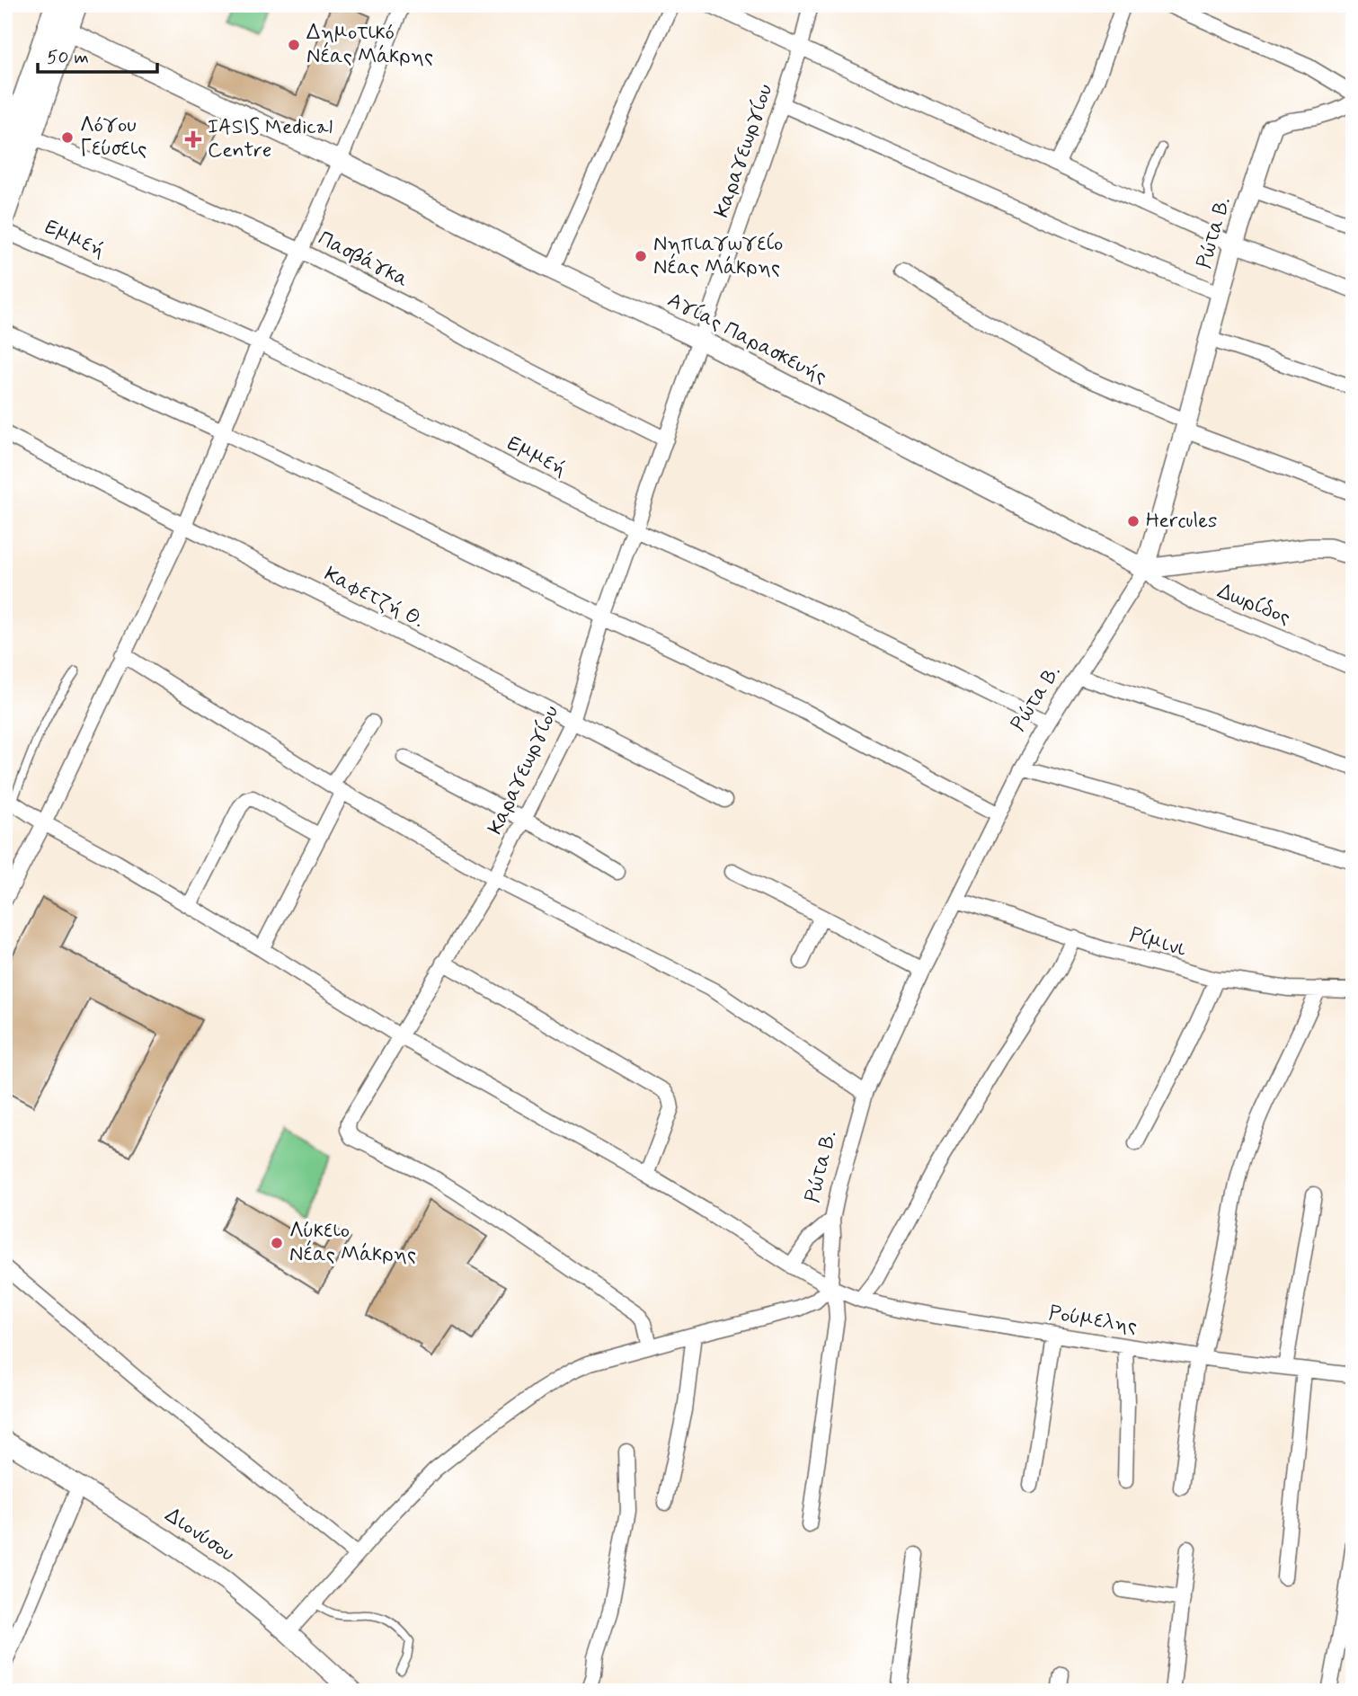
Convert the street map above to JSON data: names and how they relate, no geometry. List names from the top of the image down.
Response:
{
  "streets": {
    "street": [
      "Καραγεωργίου",
      "Ρώτα Β.",
      "Εμμεή",
      "Πασβάγκα",
      "Αγίας Παρασκευής",
      "Καφετζή Θ.",
      "Δωρίδος",
      "Ρίμινι",
      "Ρούμελης",
      "Διονύσου"
    ]
  },
  "crossings": [
    ["Καραγεωργίου", "Εμμεή"],
    ["Καραγεωργίου", "Πασβάγκα"],
    ["Καραγεωργίου", "Αγίας Παρασκευής"],
    ["Καραγεωργίου", "Καφετζή Θ."],
    ["Καραγεωργίου", "Ρούμελης"],
    ["Ρώτα Β.", "Εμμεή"],
    ["Ρώτα Β.", "Αγίας Παρασκευής"],
    ["Ρώτα Β.", "Δωρίδος"],
    ["Ρώτα Β.", "Ρίμινι"],
    ["Ρώτα Β.", "Ρούμελης"],
    ["Αγίας Παρασκευής", "Δωρίδος"]
  ],
  "places": {
    "other": [
      "Δημοτικό Νέας Μάκρης",
      "Λόγου Γεύσεις",
      "Νηπιαγωγείο Νέας Μάκρης",
      "Hercules",
      "Λύκειο Νέας Μάκρης"
    ],
    "health": ["IASIS Medical Centre"]
  },
  "scale_bar": "50 m"
}
